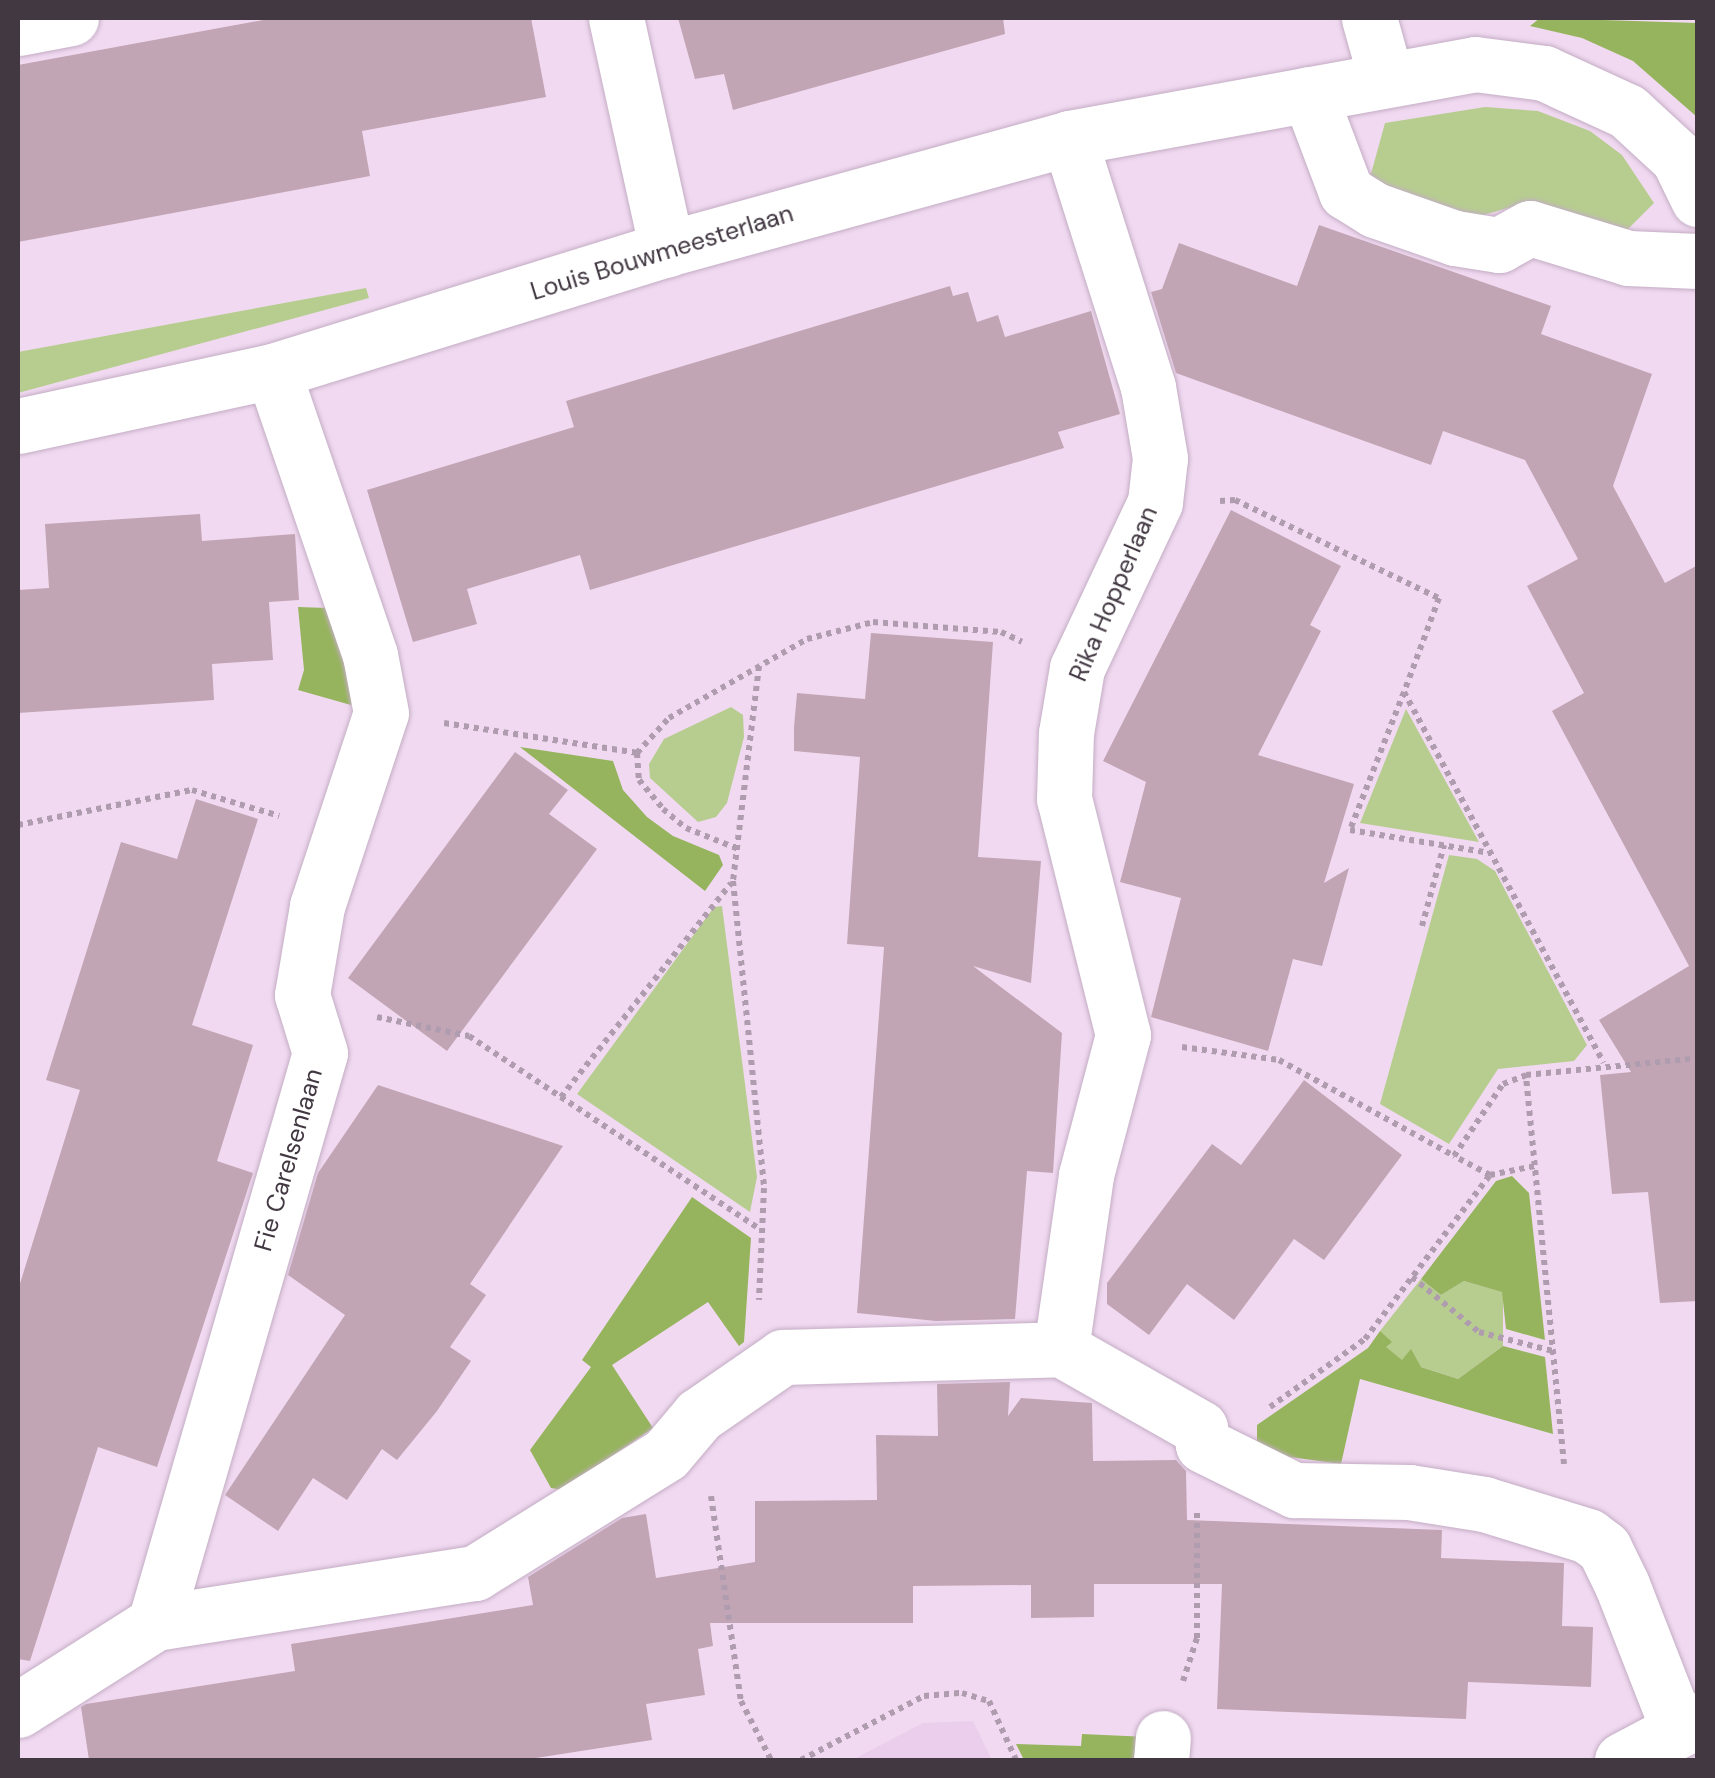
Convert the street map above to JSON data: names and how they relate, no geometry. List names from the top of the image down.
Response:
{
  "streets": {
    "street": ["Louis Bouwmeesterlaan", "Rika Hopperlaan", "Fie Carelsenlaan"]
  },
  "crossings": [
    ["Louis Bouwmeesterlaan", "Rika Hopperlaan"],
    ["Louis Bouwmeesterlaan", "Fie Carelsenlaan"]
  ]
}
